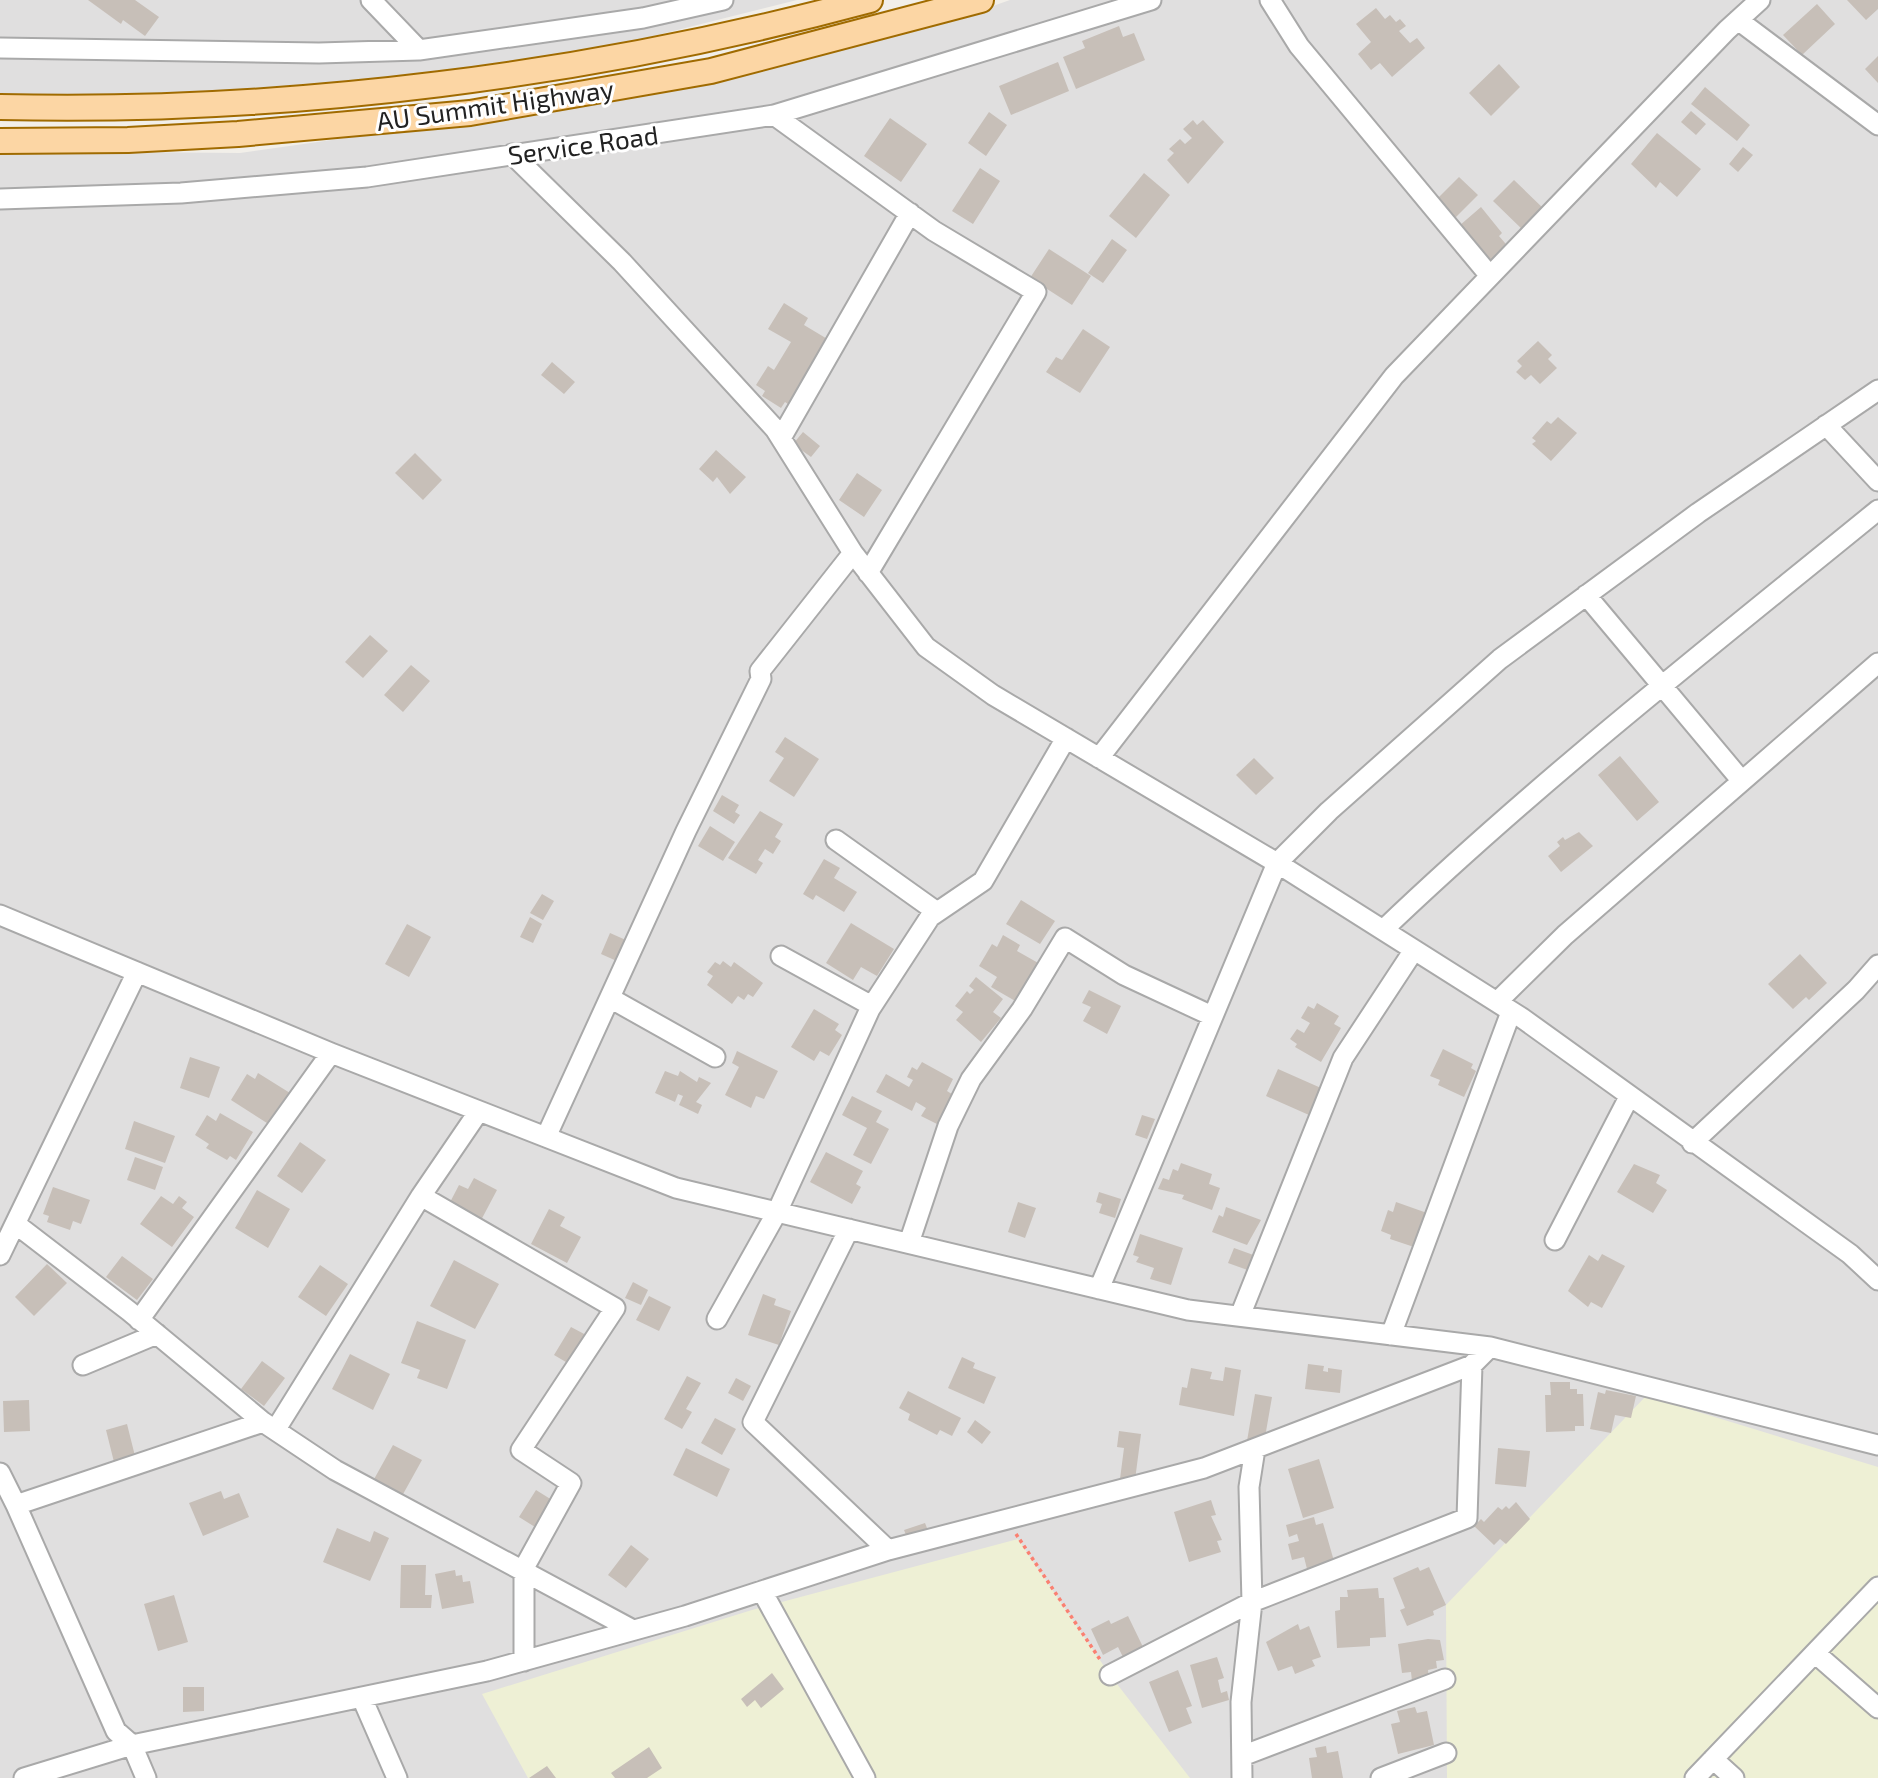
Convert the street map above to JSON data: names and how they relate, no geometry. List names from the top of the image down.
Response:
{
  "streets": {
    "main road": ["AU Summit Highway"],
    "street": ["Service Road"]
  }
}
